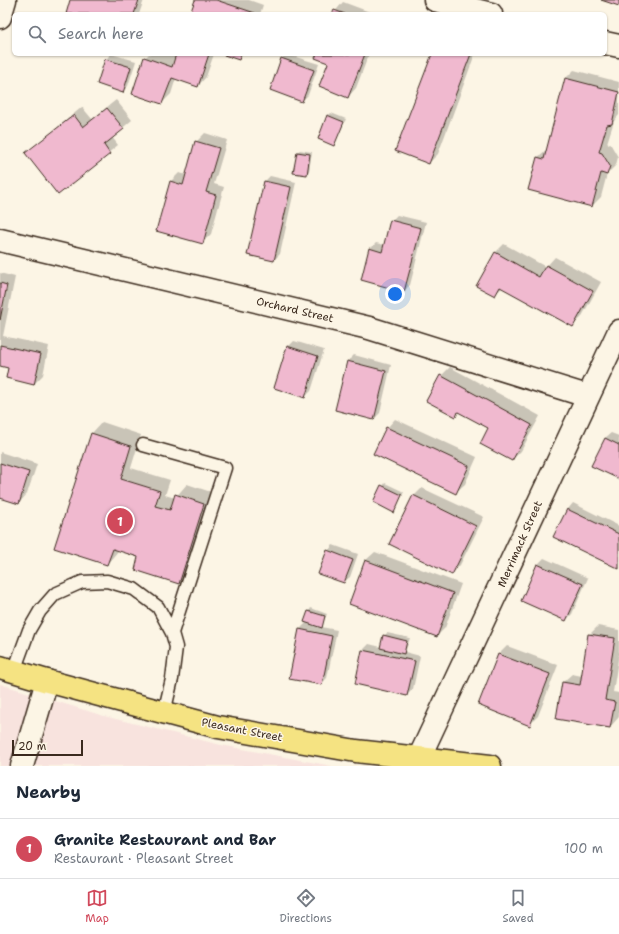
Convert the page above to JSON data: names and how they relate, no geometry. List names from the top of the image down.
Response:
{
  "streets": {
    "main road": ["Pleasant Street"],
    "street": ["Orchard Street", "Merrimack Street"]
  },
  "crossings": [
    ["Orchard Street", "Merrimack Street"],
    ["Merrimack Street", "Pleasant Street"]
  ],
  "scale_bar": "20 m",
  "page": {
    "search": "Search here",
    "pins": "1",
    "scale": "20 m",
    "heading": "Nearby",
    "list": [
      {
        "mark": "1",
        "name": "Granite Restaurant and Bar",
        "note": "Restaurant · Pleasant Street",
        "value": "100 m"
      }
    ],
    "nav": ["Map", "Directions", "Saved"]
  }
}
